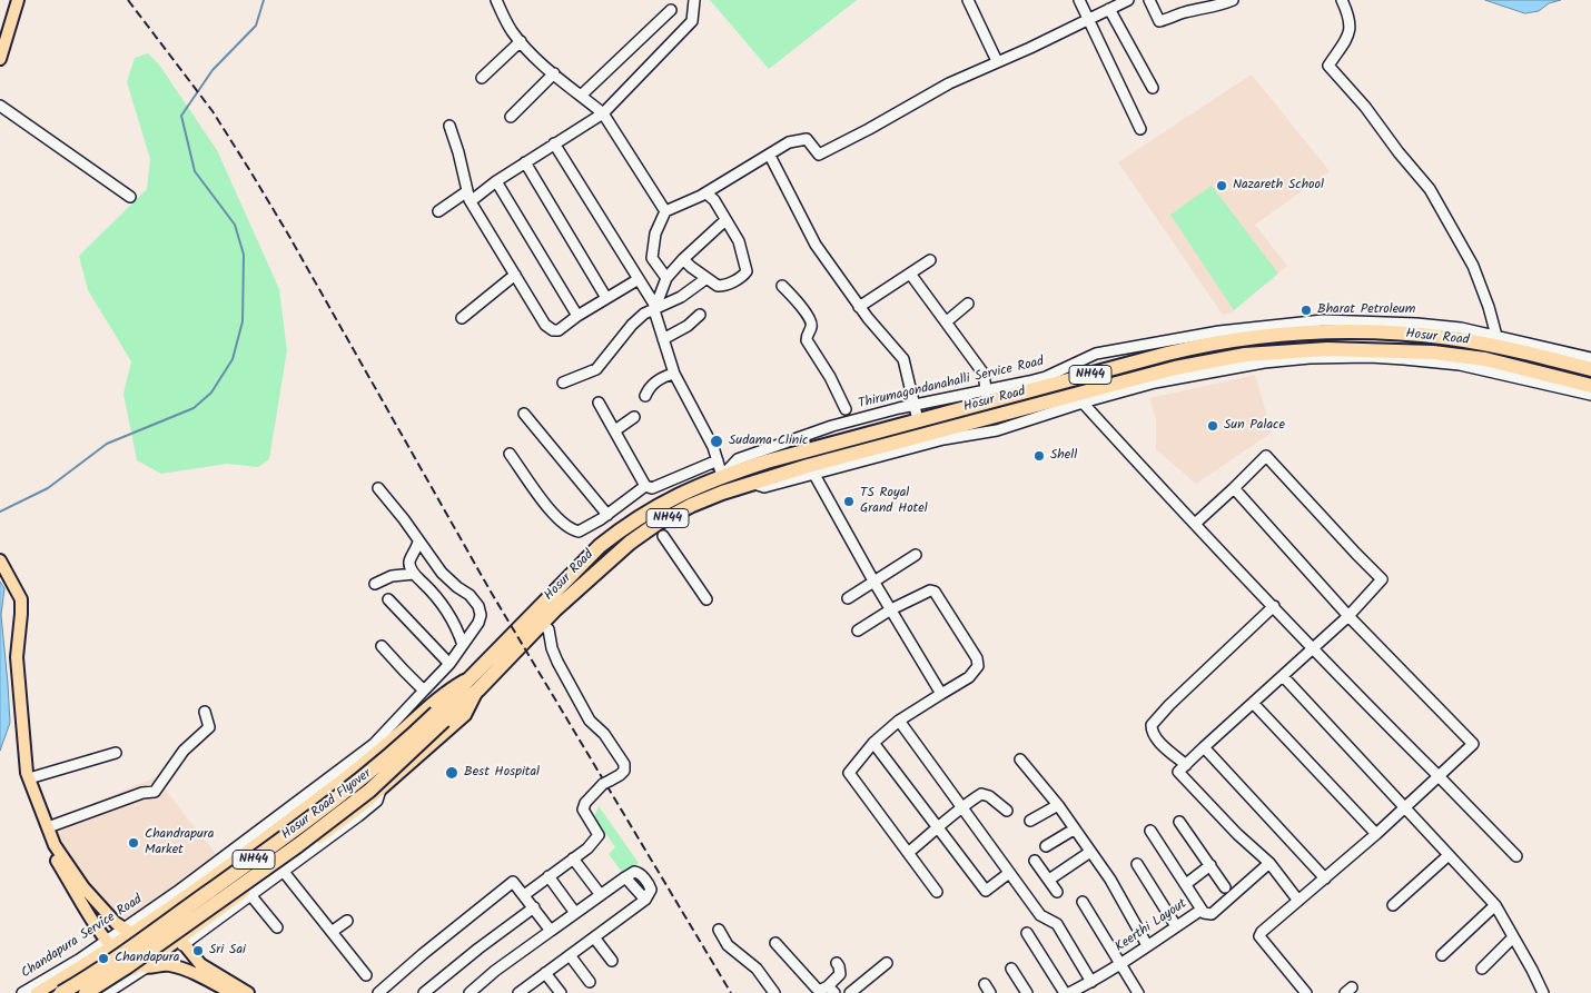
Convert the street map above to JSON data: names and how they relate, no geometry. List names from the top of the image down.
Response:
{
  "streets": {
    "highway": ["Hosur Road", "NH44", "Hosur Road Flyover"],
    "street": ["Thirumagondanahalli Service Road", "Keerthi Layout", "Chandapura Service Road"]
  },
  "crossings": [
    ["Hosur Road", "Thirumagondanahalli Service Road"],
    ["Hosur Road", "Hosur Road Flyover"]
  ],
  "places": [
    "Nazareth School",
    "Bharat Petroleum",
    "Sun Palace",
    "Sudama Clinic",
    "Shell",
    "TS Royal Grand Hotel",
    "Best Hospital",
    "Chandrapura Market",
    "Sri Sai",
    "Chandapura"
  ]
}
